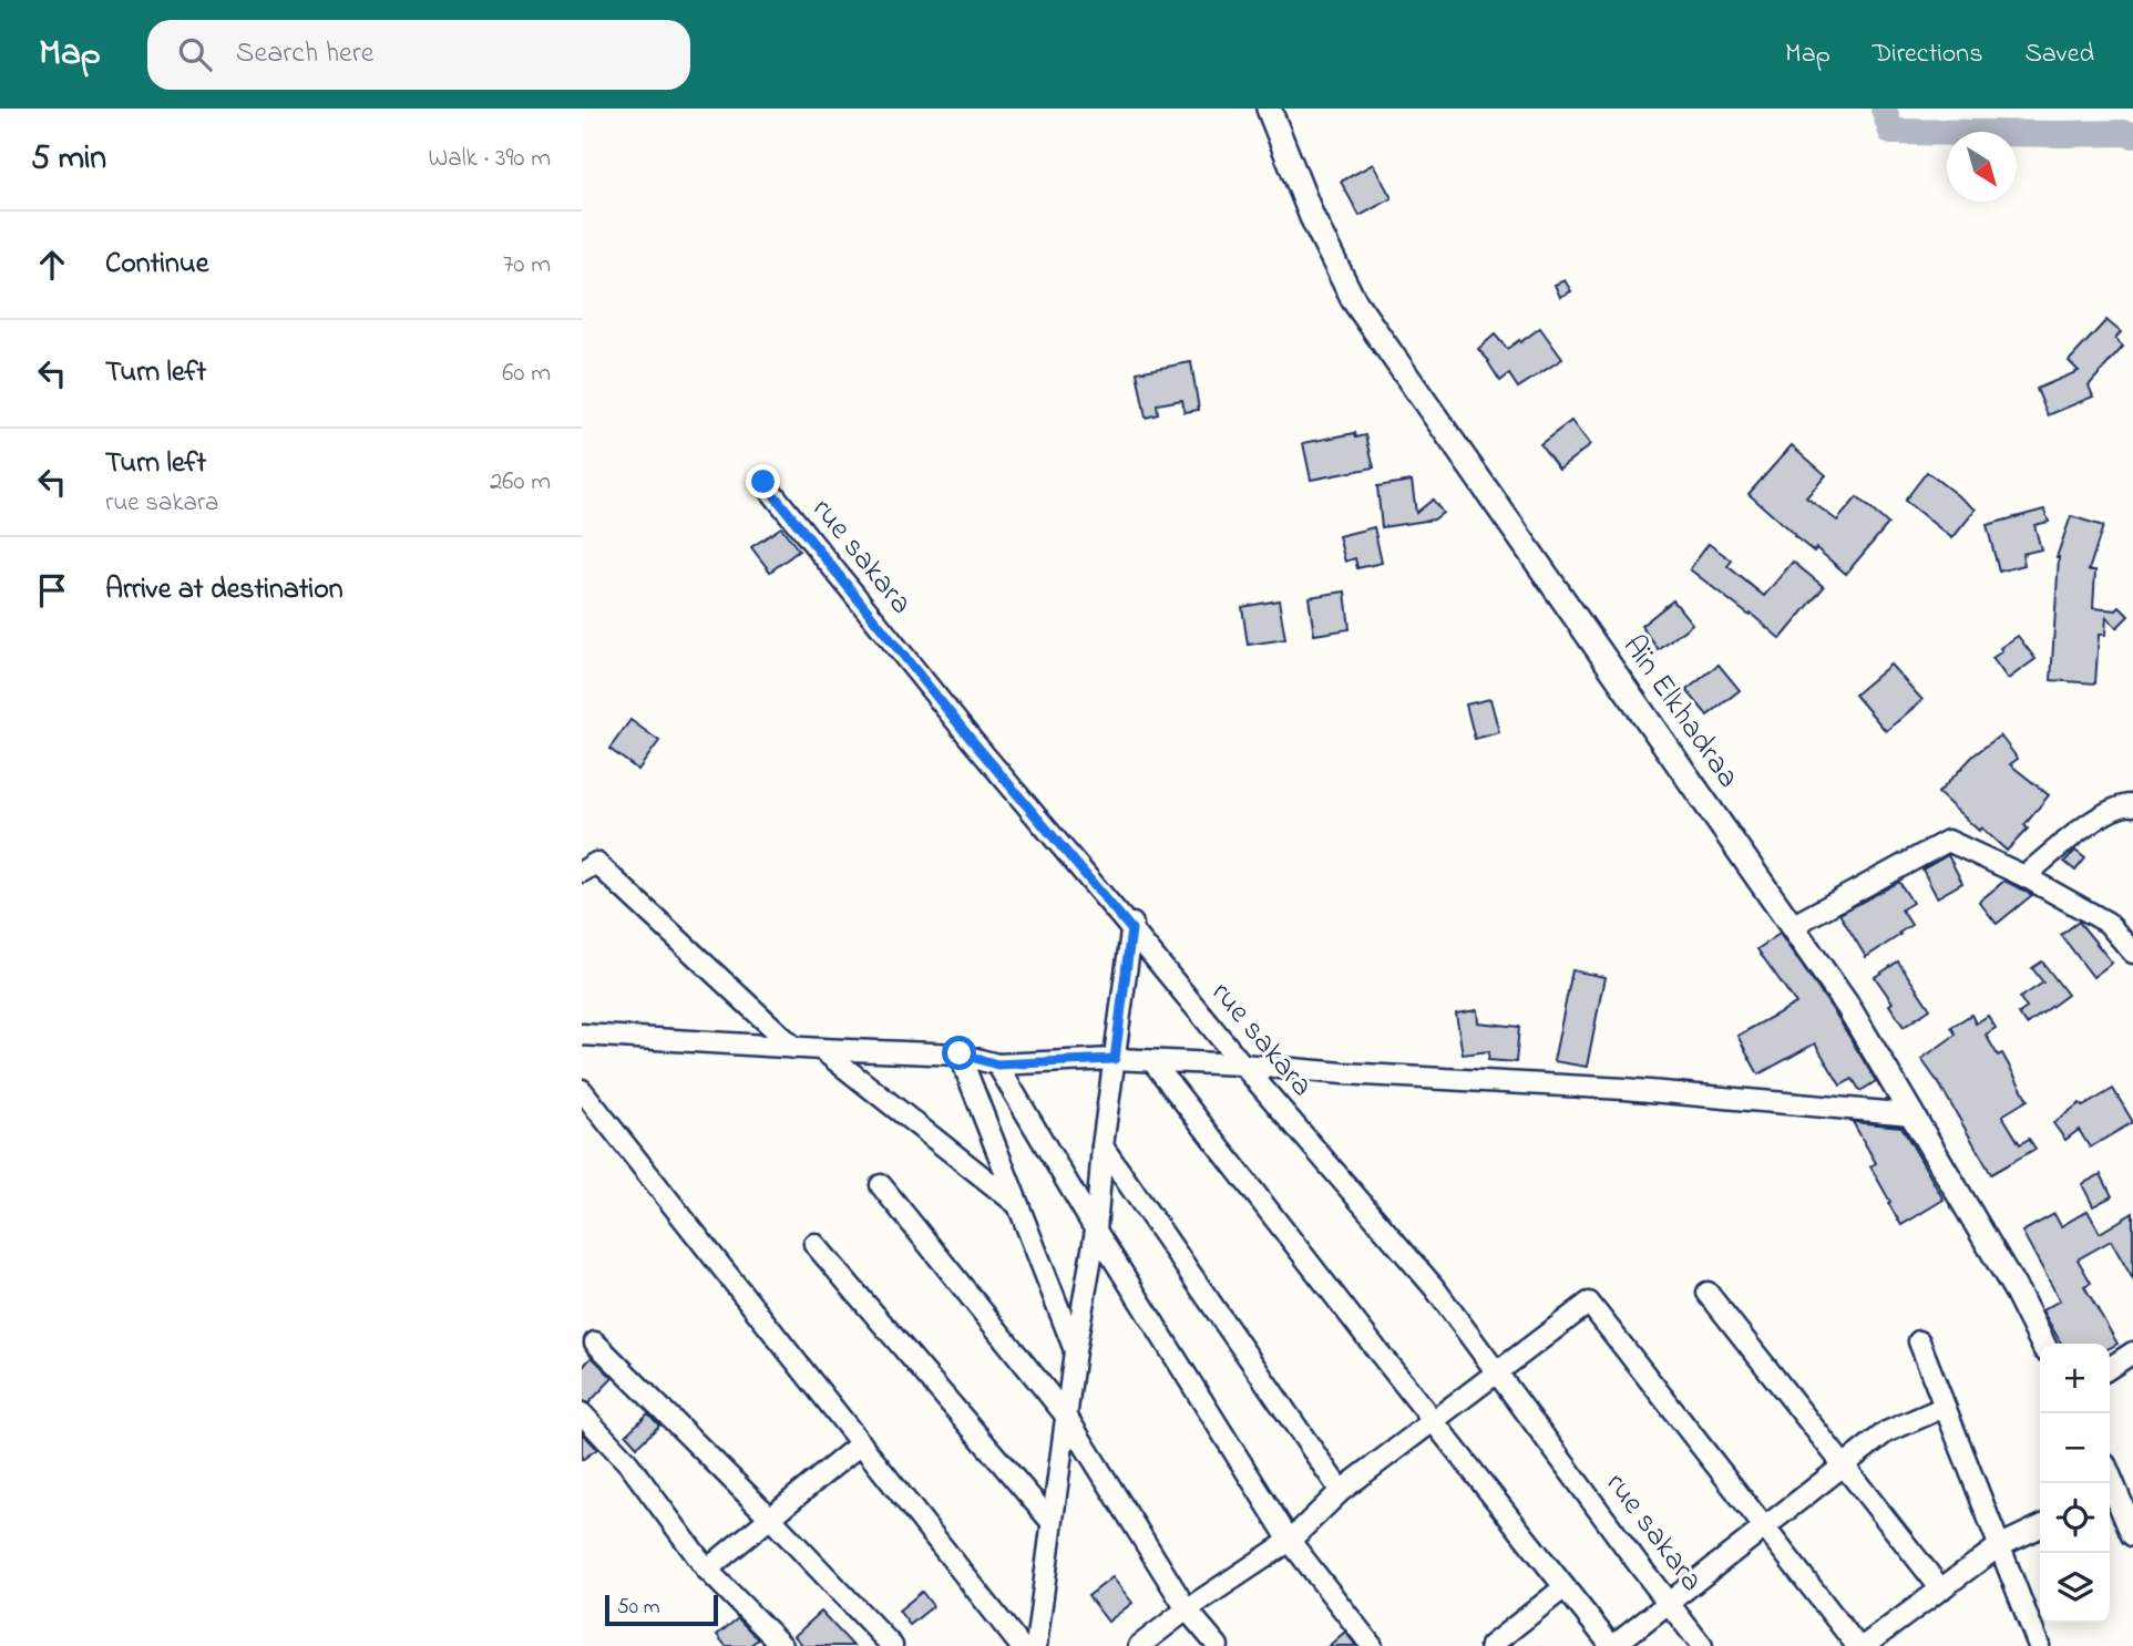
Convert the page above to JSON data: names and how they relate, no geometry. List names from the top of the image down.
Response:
{
  "streets": {
    "main road": ["Aïn Elkhadraa"],
    "street": ["rue sakara"]
  },
  "scale_bar": "50 m",
  "north": "bottom right",
  "page": {
    "header": "Map",
    "search": "Search here",
    "nav": ["Map", "Directions", "Saved"],
    "heading": ["5 min", "Walk · 390 m"],
    "list": [
      ["Continue", "70 m"],
      ["Turn left", "60 m"],
      ["Turn left", "rue sakara", "260 m"],
      "Arrive at destination"
    ],
    "map_buttons": ["+", "−"],
    "scale": "50 m"
  }
}
